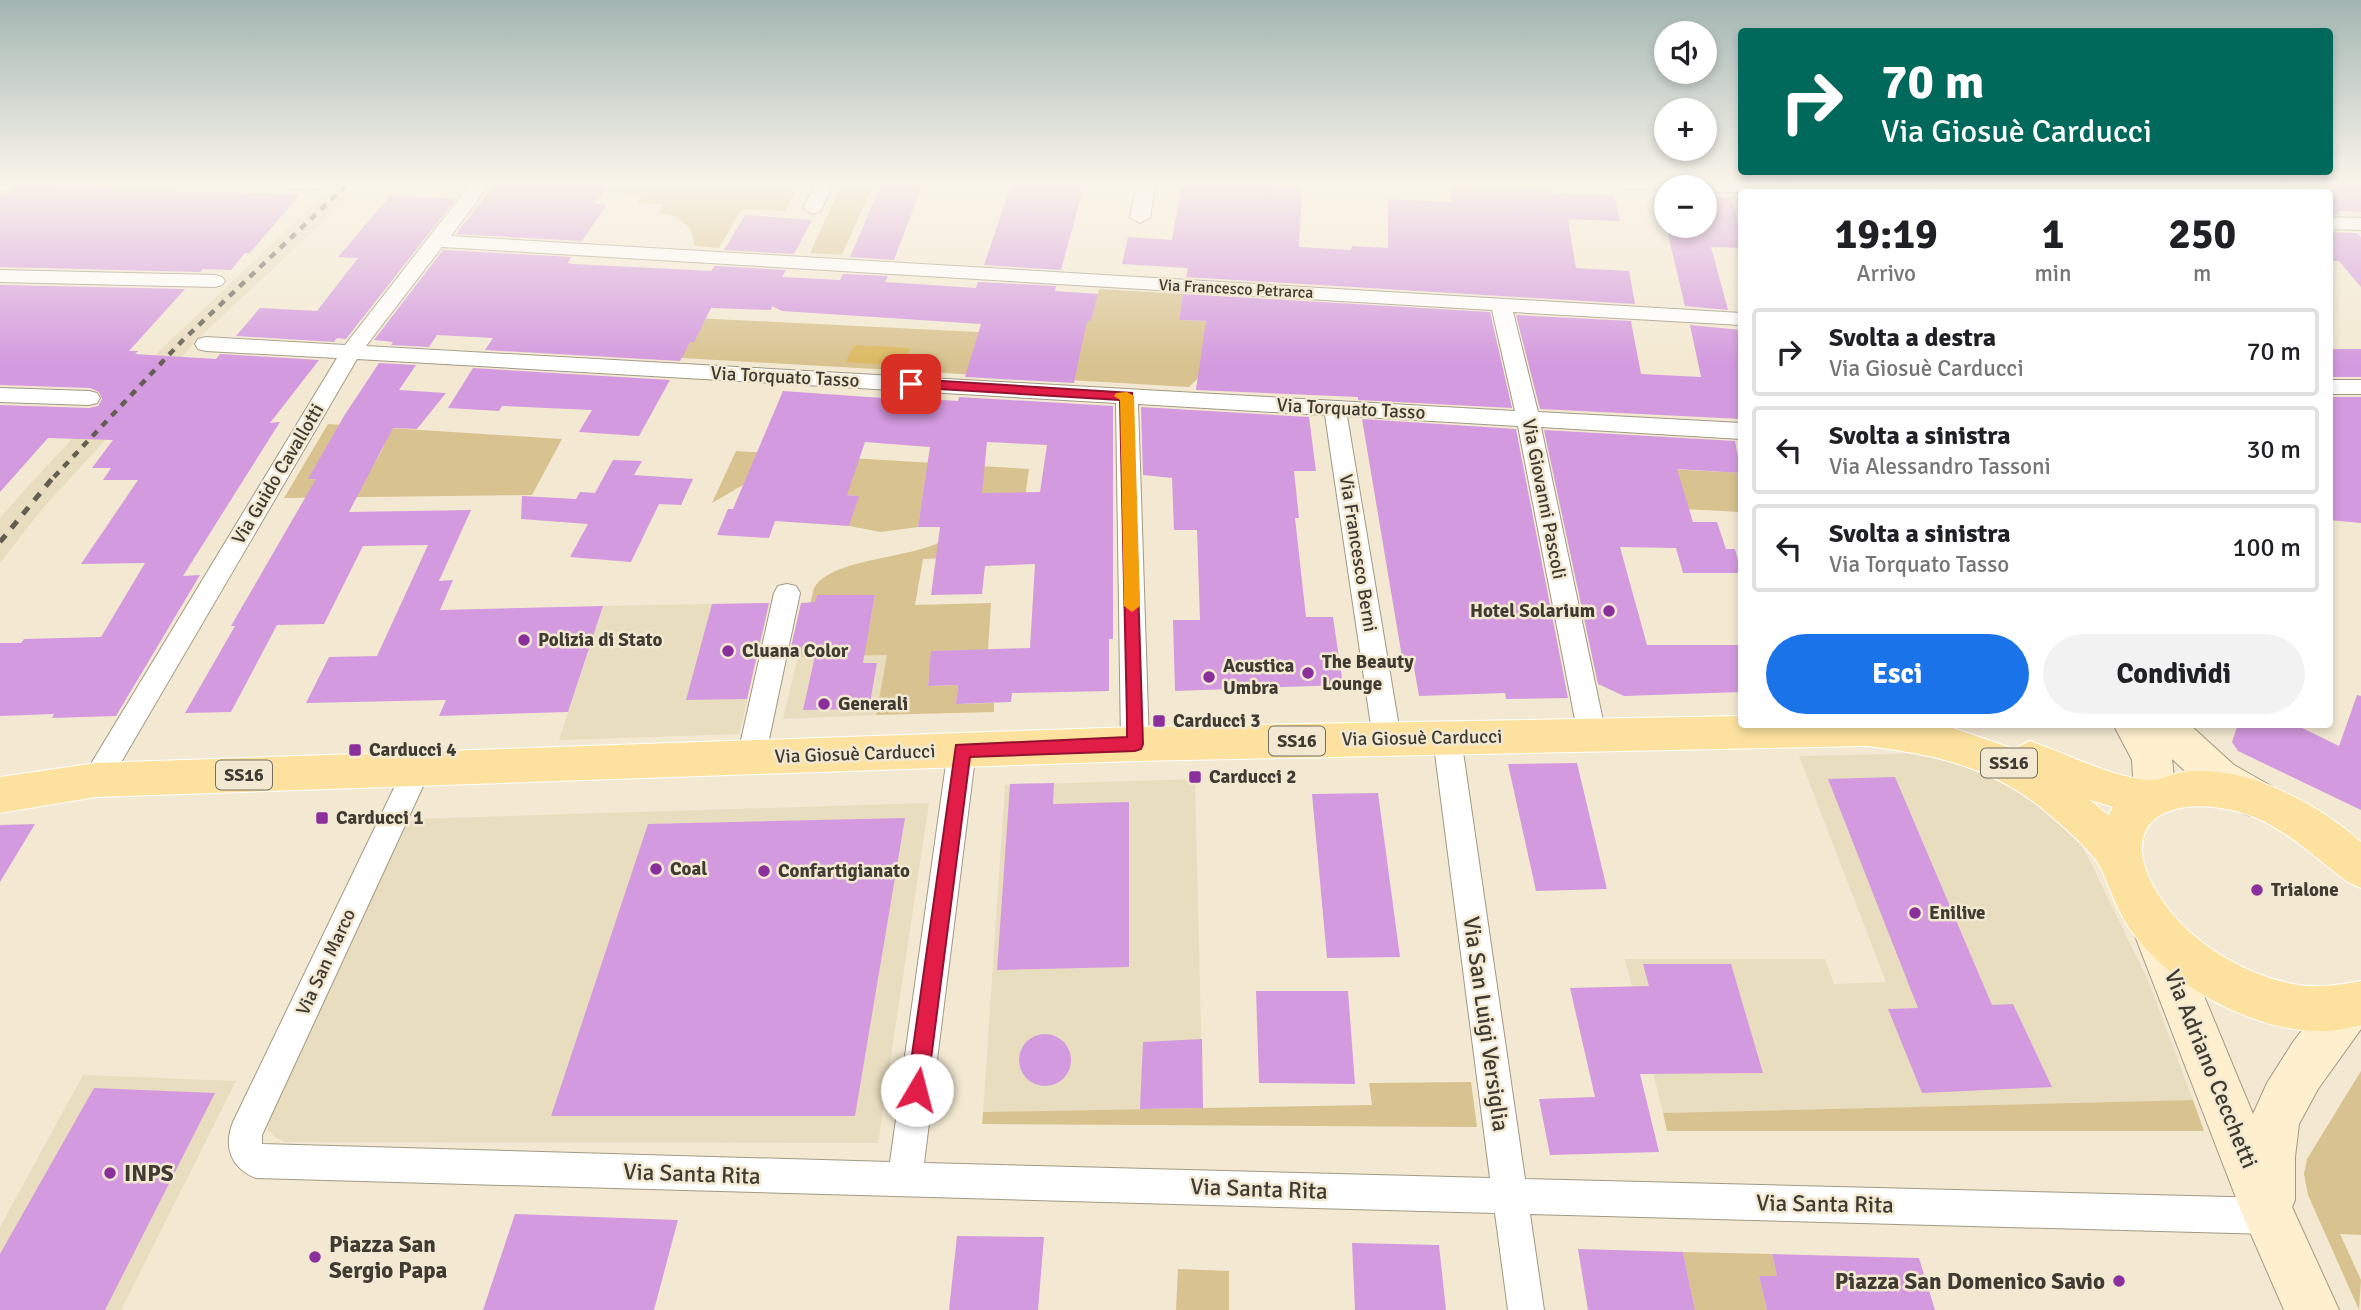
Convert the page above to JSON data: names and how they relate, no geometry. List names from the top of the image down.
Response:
{
  "streets": {
    "main road": ["Via Giosuè Carducci", "SS16"],
    "street": [
      "Via Francesco Petrarca",
      "Via Torquato Tasso",
      "Via Guido Cavallotti",
      "Via Giovanni Pascoli",
      "Via Francesco Berni",
      "Via San Marco",
      "Via San Luigi Versiglia",
      "Via Adriano Cecchetti",
      "Via Santa Rita"
    ]
  },
  "crossings": [
    ["Via Francesco Petrarca", "Via Giovanni Pascoli"],
    ["Via Torquato Tasso", "Via Guido Cavallotti"],
    ["Via Torquato Tasso", "Via Giovanni Pascoli"],
    ["Via Torquato Tasso", "Via Francesco Berni"],
    ["Via Guido Cavallotti", "Via Giosuè Carducci"],
    ["Via Giovanni Pascoli", "Via Giosuè Carducci"],
    ["Via Francesco Berni", "Via Giosuè Carducci"],
    ["Via Giosuè Carducci", "SS16"],
    ["Via Giosuè Carducci", "Via San Marco"],
    ["Via Giosuè Carducci", "Via San Luigi Versiglia"],
    ["SS16", "Via Adriano Cecchetti"],
    ["Via San Marco", "Via Santa Rita"],
    ["Via San Luigi Versiglia", "Via Santa Rita"],
    ["Via Adriano Cecchetti", "Via Santa Rita"]
  ],
  "places": {
    "other": [
      "Hotel Solarium",
      "Polizia di Stato",
      "Cluana Color",
      "The Beauty Lounge",
      "Acustica Umbra",
      "Generali",
      "Coal",
      "Confartigianato",
      "Trialone",
      "Enilive",
      "INPS",
      "Piazza San Sergio Papa",
      "Piazza San Domenico Savio"
    ],
    "transit": [
      "Carducci 3",
      "Carducci 4",
      "Carducci 2",
      "Carducci 1"
    ]
  },
  "page": {
    "map_buttons": ["+", "−"],
    "turn": ["70 m", "Via Giosuè Carducci"],
    "eta": [
      "19:19",
      "Arrivo",
      "1",
      "min",
      "250",
      "m"
    ],
    "list": [
      {
        "name": "Svolta a destra",
        "note": "Via Giosuè Carducci",
        "value": "70 m"
      },
      {
        "name": "Svolta a sinistra",
        "note": "Via Alessandro Tassoni",
        "value": "30 m"
      },
      {
        "name": "Svolta a sinistra",
        "note": "Via Torquato Tasso",
        "value": "100 m"
      }
    ],
    "buttons": ["Esci", "Condividi"]
  }
}
